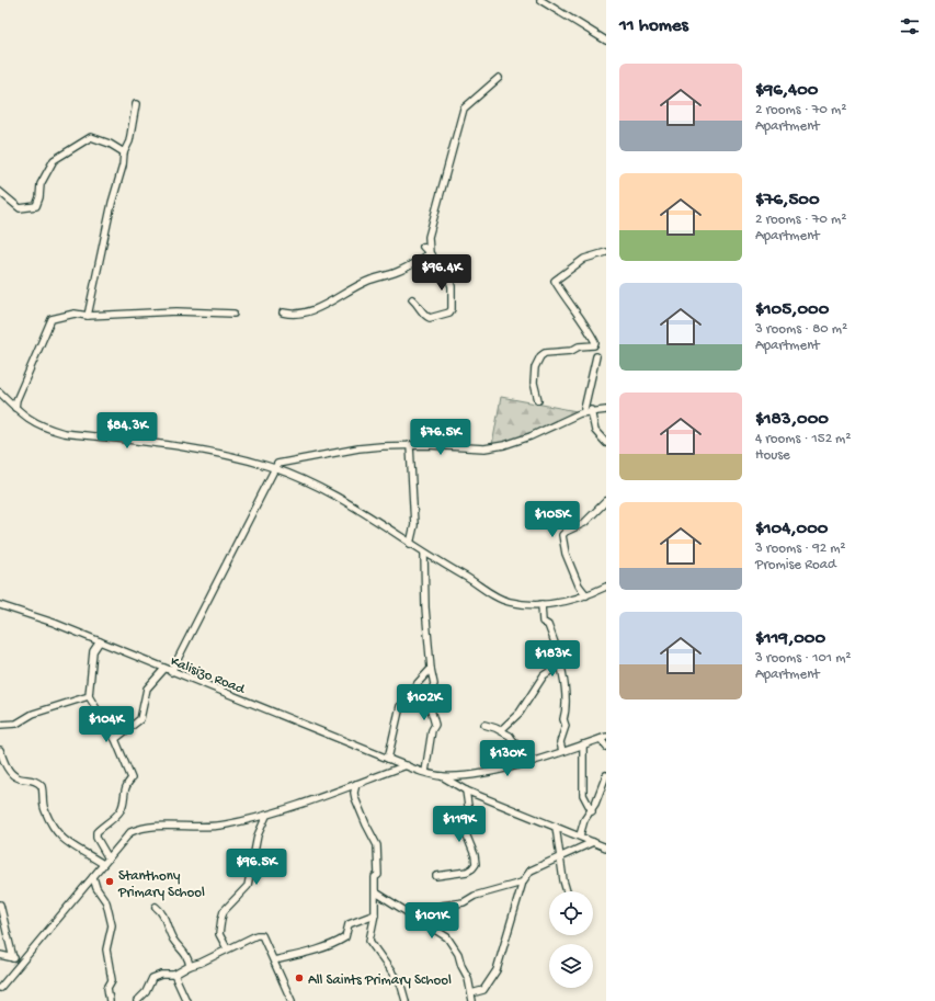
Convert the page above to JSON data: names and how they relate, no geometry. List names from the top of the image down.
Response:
{
  "streets": {
    "street": ["Kalisizo Road"]
  },
  "places": ["Stanthony Primary School", "All Saints Primary School"],
  "page": {
    "heading": "11 homes",
    "list": [
      {
        "name": "$96,400",
        "note": "2 rooms · 70 m² · Apartment"
      },
      {
        "name": "$76,500",
        "note": "2 rooms · 70 m² · Apartment"
      },
      {
        "name": "$105,000",
        "note": "3 rooms · 80 m² · Apartment"
      },
      {
        "name": "$183,000",
        "note": "4 rooms · 152 m² · House"
      },
      {
        "name": "$104,000",
        "note": "3 rooms · 92 m² · Promise Road"
      },
      {
        "name": "$119,000",
        "note": "3 rooms · 101 m² · Apartment"
      }
    ],
    "price": [
      "$96.4K",
      "$84.3K",
      "$76.5K",
      "$105K",
      "$183K",
      "$102K",
      "$104K",
      "$130K",
      "$119K",
      "$96.5K",
      "$101K"
    ]
  }
}
